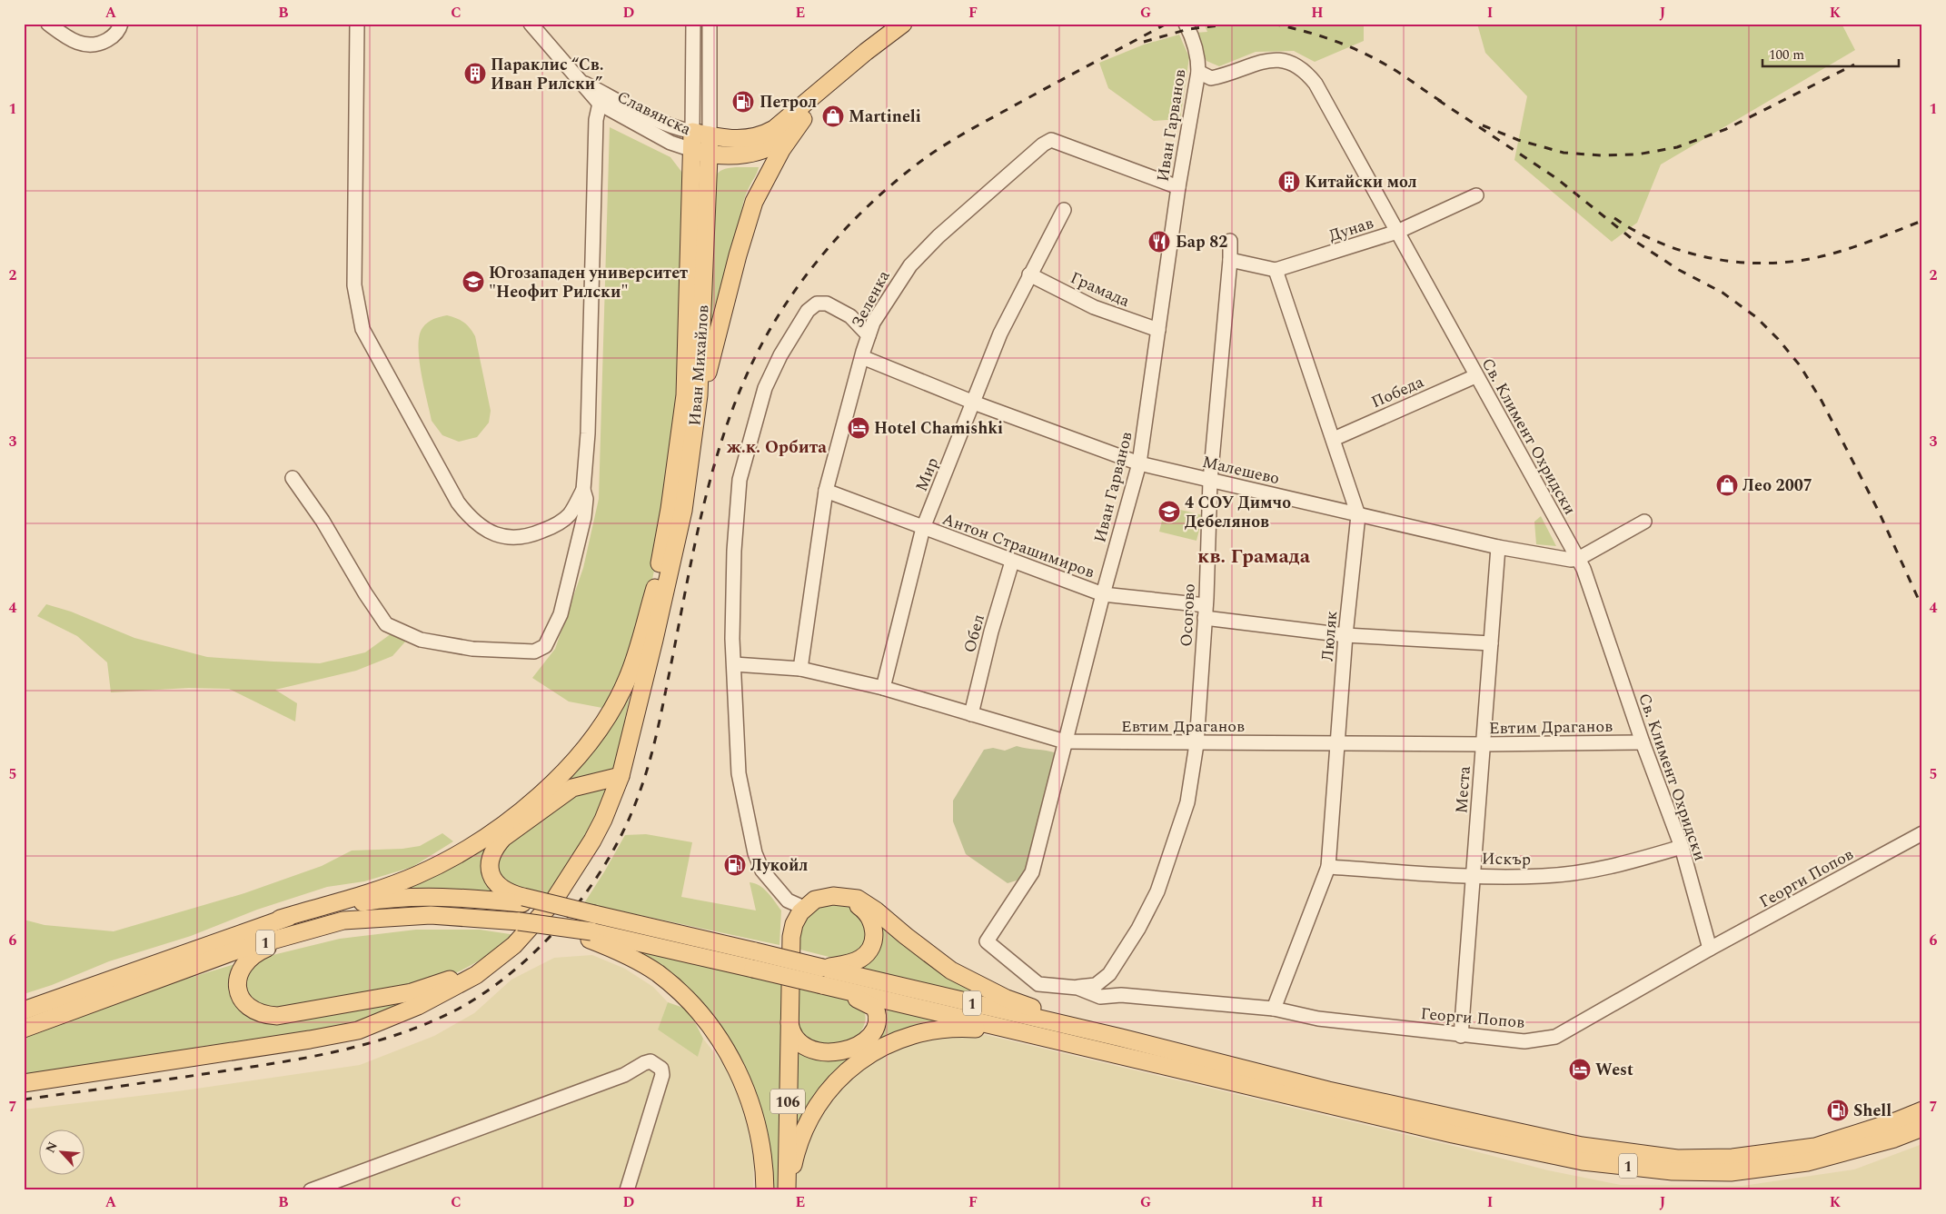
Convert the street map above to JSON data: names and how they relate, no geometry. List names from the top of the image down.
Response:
{
  "streets": {
    "main road": ["Иван Михайлов", "1", "106"],
    "street": [
      "Славянска",
      "Иван Гарванов",
      "Дунав",
      "Грамада",
      "Зеленка",
      "Победа",
      "Св. Климент Охридски",
      "Малешево",
      "Мир",
      "Антон Страшимиров",
      "Осогово",
      "Обел",
      "Люляк",
      "Евтим Драганов",
      "Места",
      "Искър",
      "Георги Попов"
    ]
  },
  "crossings": [
    ["Славянска", "Иван Михайлов"],
    ["Иван Гарванов", "Грамада"],
    ["Иван Гарванов", "Зеленка"],
    ["Иван Гарванов", "Св. Климент Охридски"],
    ["Иван Гарванов", "Малешево"],
    ["Иван Гарванов", "Антон Страшимиров"],
    ["Иван Гарванов", "Евтим Драганов"],
    ["Иван Гарванов", "Георги Попов"],
    ["Дунав", "Св. Климент Охридски"],
    ["Дунав", "Осогово"],
    ["Дунав", "Люляк"],
    ["Грамада", "Мир"],
    ["Зеленка", "Малешево"],
    ["Зеленка", "Антон Страшимиров"],
    ["Зеленка", "Евтим Драганов"],
    ["Победа", "Св. Климент Охридски"],
    ["Победа", "Люляк"],
    ["Св. Климент Охридски", "Малешево"],
    ["Св. Климент Охридски", "Евтим Драганов"],
    ["Св. Климент Охридски", "Искър"],
    ["Св. Климент Охридски", "Георги Попов"],
    ["Малешево", "Мир"],
    ["Малешево", "Осогово"],
    ["Малешево", "Люляк"],
    ["Малешево", "Места"],
    ["Мир", "Антон Страшимиров"],
    ["Мир", "Евтим Драганов"],
    ["Антон Страшимиров", "Осогово"],
    ["Антон Страшимиров", "Обел"],
    ["Антон Страшимиров", "Люляк"],
    ["Антон Страшимиров", "Места"],
    ["Осогово", "Евтим Драганов"],
    ["Обел", "Евтим Драганов"],
    ["Люляк", "Евтим Драганов"],
    ["Люляк", "Искър"],
    ["Люляк", "Георги Попов"],
    ["Евтим Драганов", "Места"],
    ["Места", "Искър"],
    ["Места", "Георги Попов"]
  ],
  "districts": ["ж.к. Орбита", "кв. Грамада"],
  "places": {
    "building": ["Параклис “Св. Иван Рилски”", "Китайски мол"],
    "fuel station": ["Петрол", "Лукойл", "Shell"],
    "shop": ["Martineli", "Лео 2007"],
    "restaurant": ["Бар 82"],
    "school or university": ["Югозападен университет \"Неофит Рилски\"", "4 СОУ Димчо Дебелянов"],
    "hotel": ["Hotel Chamishki", "West"]
  },
  "scale_bar": "100 m",
  "north": "top left",
  "grid": {
    "columns": [
      "A",
      "B",
      "C",
      "D",
      "E",
      "F",
      "G",
      "H",
      "I",
      "J",
      "K"
    ],
    "rows": [
      "1",
      "2",
      "3",
      "4",
      "5",
      "6",
      "7"
    ]
  }
}
